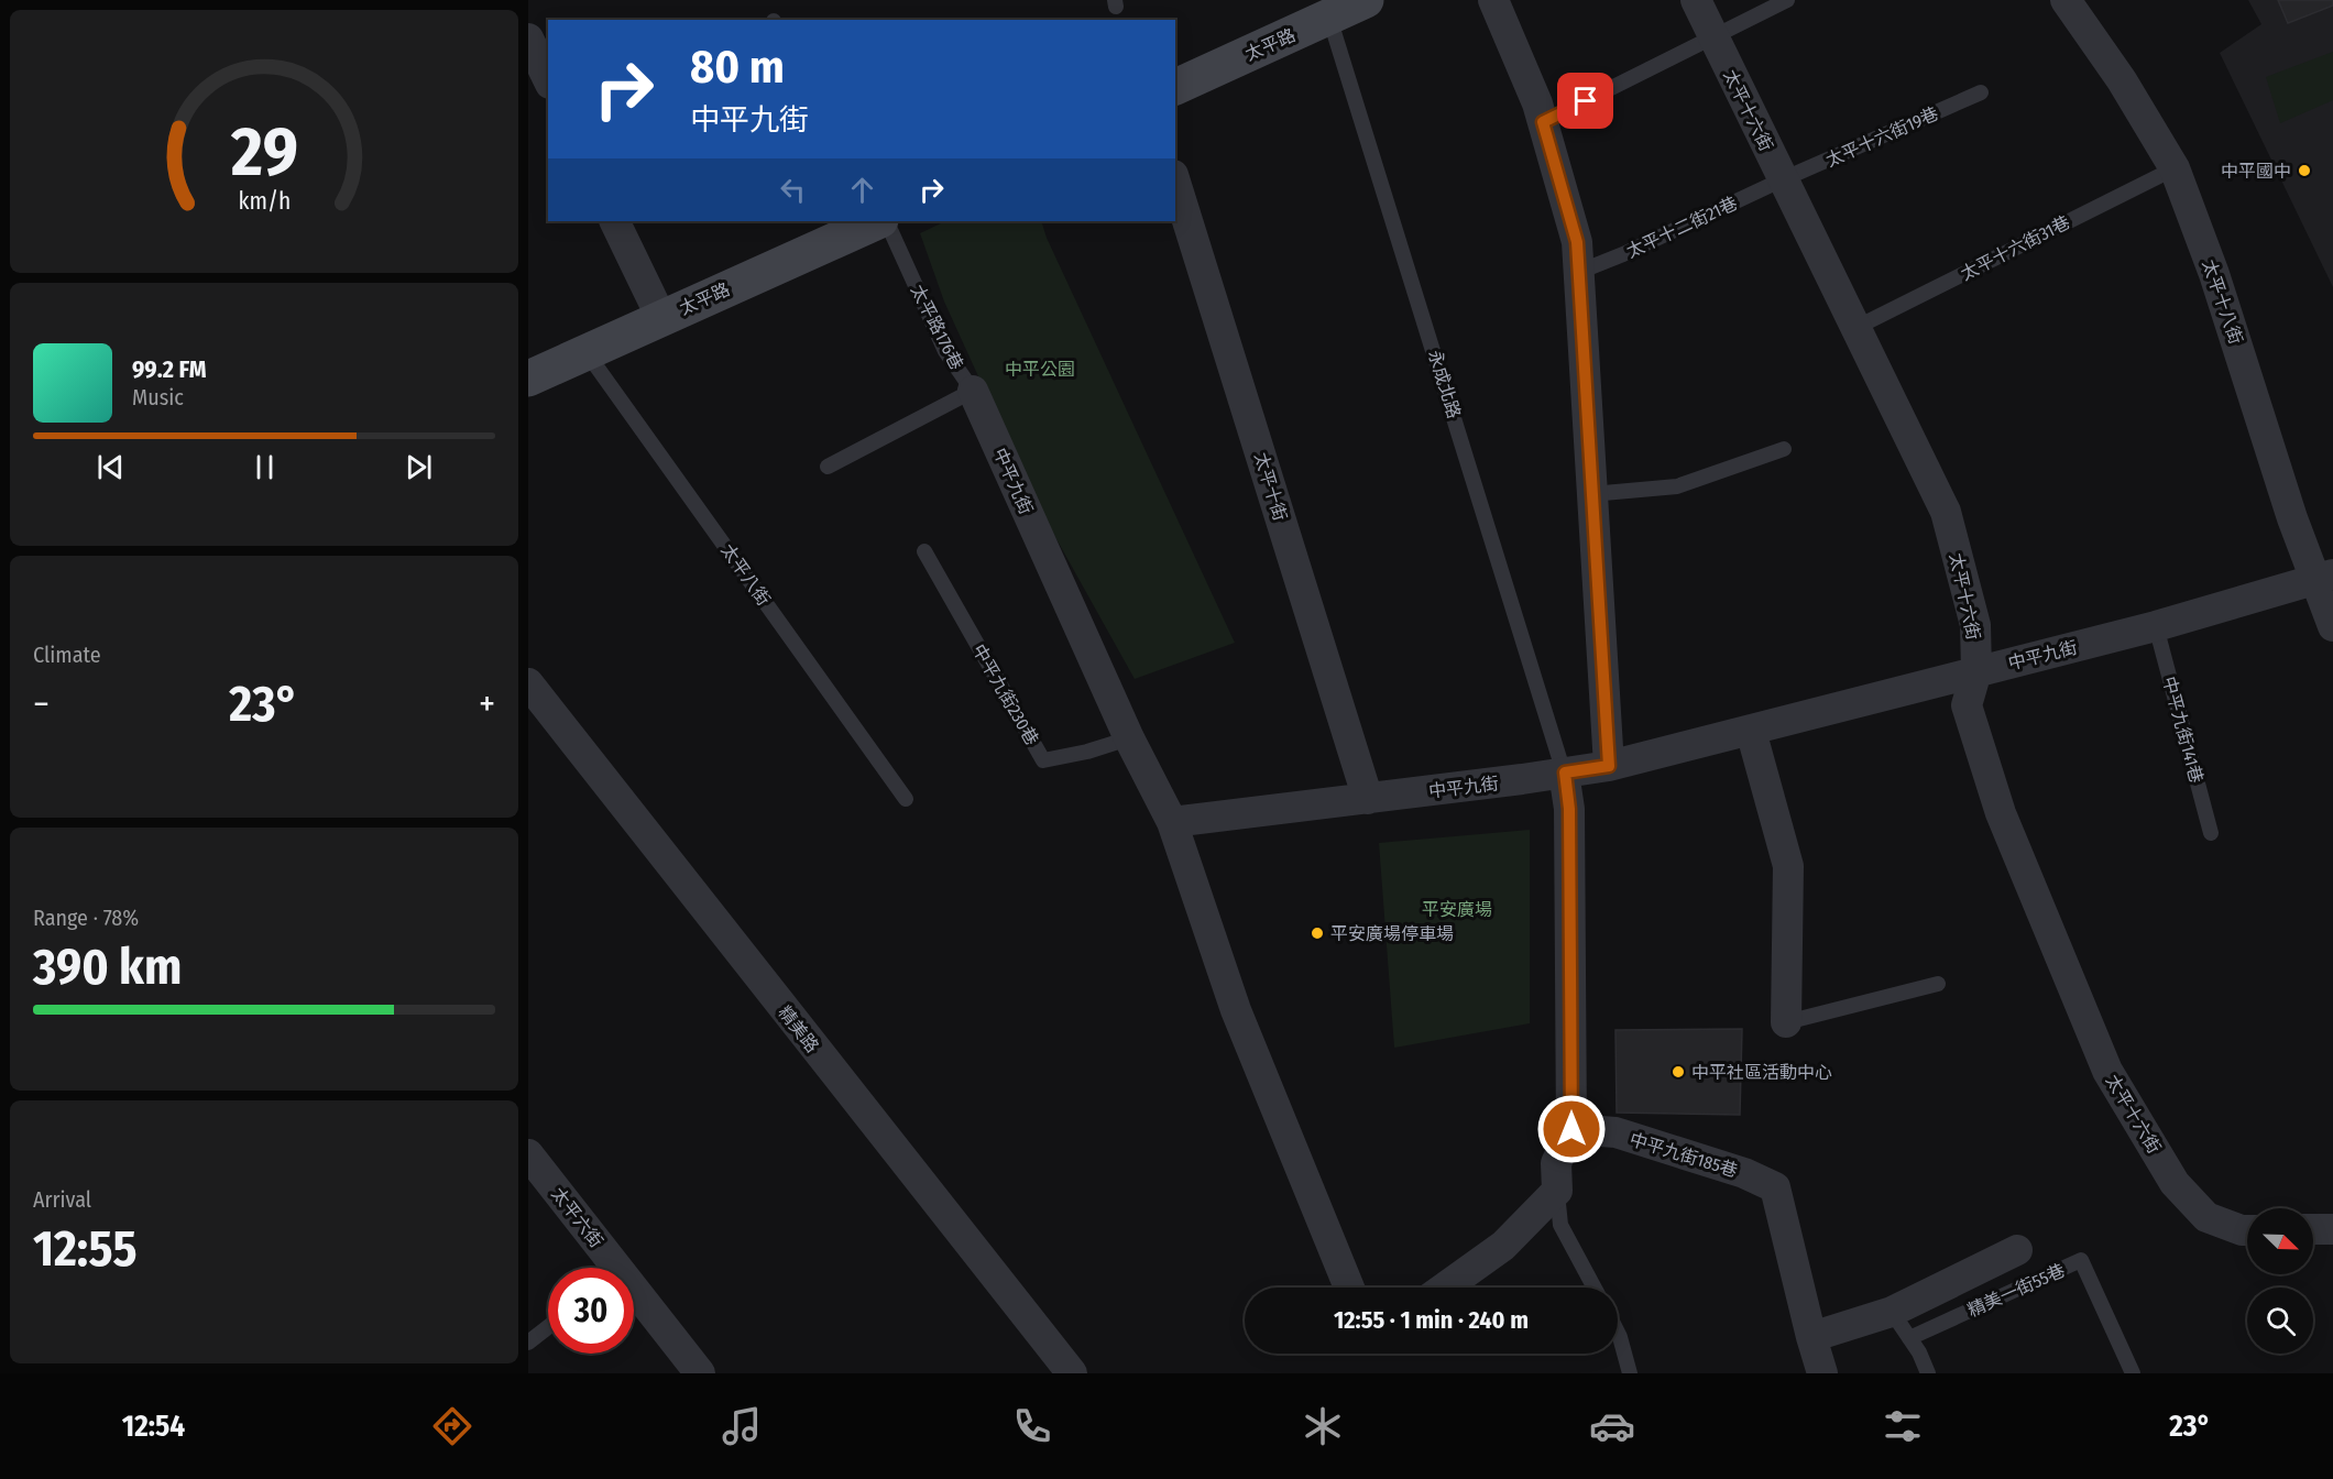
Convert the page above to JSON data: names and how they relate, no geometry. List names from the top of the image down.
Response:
{
  "streets": {
    "street": [
      "太平路",
      "太平十六街",
      "太平十八街",
      "中平九街",
      "太平十街",
      "精美路",
      "中平九街185巷",
      "太平六街"
    ],
    "lane": [
      "太平十六街19巷",
      "太平十二街21巷",
      "太平十六街31巷",
      "太平路176巷",
      "永成北路",
      "太平八街",
      "中平九街230巷",
      "中平九街141巷",
      "精美一街55巷"
    ]
  },
  "crossings": [
    ["太平路", "永成北路"],
    ["太平路", "太平八街"],
    ["太平十六街", "太平十六街19巷"],
    ["太平十六街", "太平十二街21巷"],
    ["太平十六街", "太平十六街31巷"],
    ["太平十六街", "中平九街"],
    ["太平十六街19巷", "太平十二街21巷"],
    ["太平十六街31巷", "太平十八街"],
    ["太平十八街", "中平九街"],
    ["太平路176巷", "中平九街"],
    ["永成北路", "中平九街"],
    ["中平九街", "太平十街"],
    ["中平九街", "中平九街230巷"],
    ["中平九街", "中平九街141巷"]
  ],
  "parks": ["中平公園", "平安廣場"],
  "places": ["中平國中", "平安廣場停車場", "中平社區活動中心"],
  "north": "bottom right",
  "page": {
    "turn": ["80 m", "中平九街"],
    "song": ["99.2 FM", "Music"],
    "tile": [
      "Climate",
      ["Range · 78%", "390 km"],
      ["Arrival", "12:55"]
    ],
    "heat": ["−", "23°", "+"],
    "limit": "30",
    "trip": "12:55 · 1 min · 240 m",
    "tabs": ["12:54", "23°"],
    "gauge": ["29", "km/h"]
  }
}
